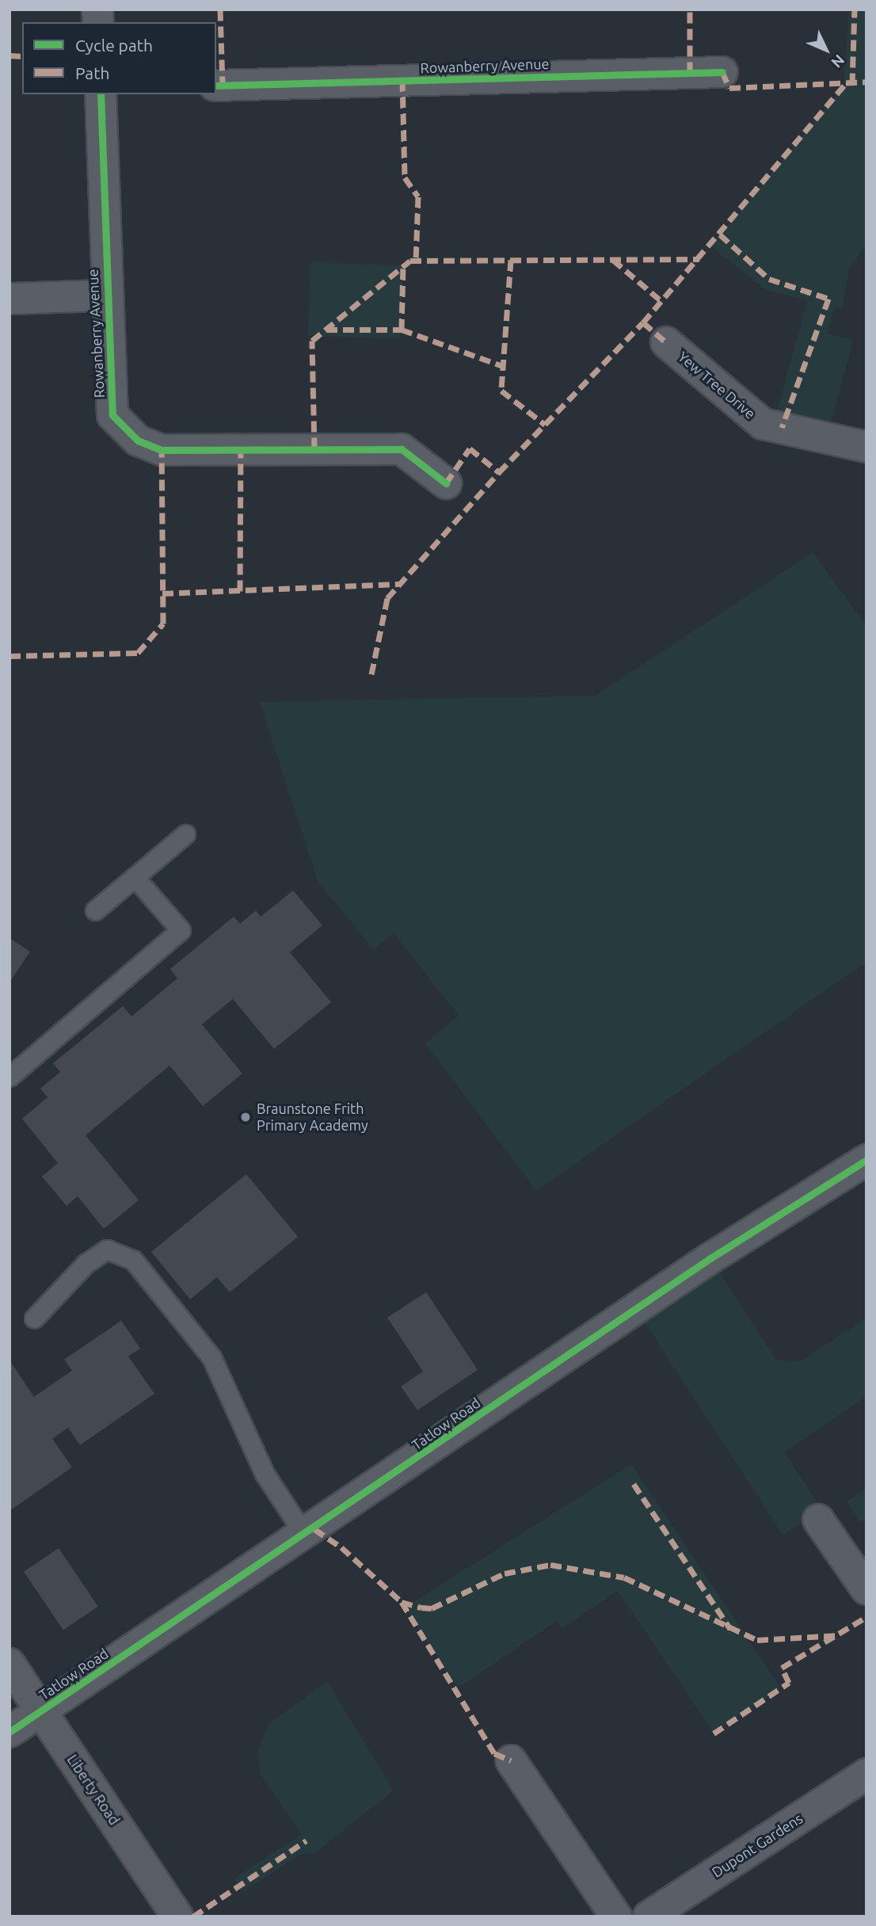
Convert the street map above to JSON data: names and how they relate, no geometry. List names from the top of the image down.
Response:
{
  "streets": {
    "street": [
      "Rowanberry Avenue",
      "Yew Tree Drive",
      "Tatlow Road",
      "Liberty Road",
      "Dupont Gardens"
    ]
  },
  "crossings": [
    ["Tatlow Road", "Liberty Road"]
  ],
  "places": ["Braunstone Frith Primary Academy"],
  "legend": ["Cycle path", "Path"],
  "north": "bottom right"
}
